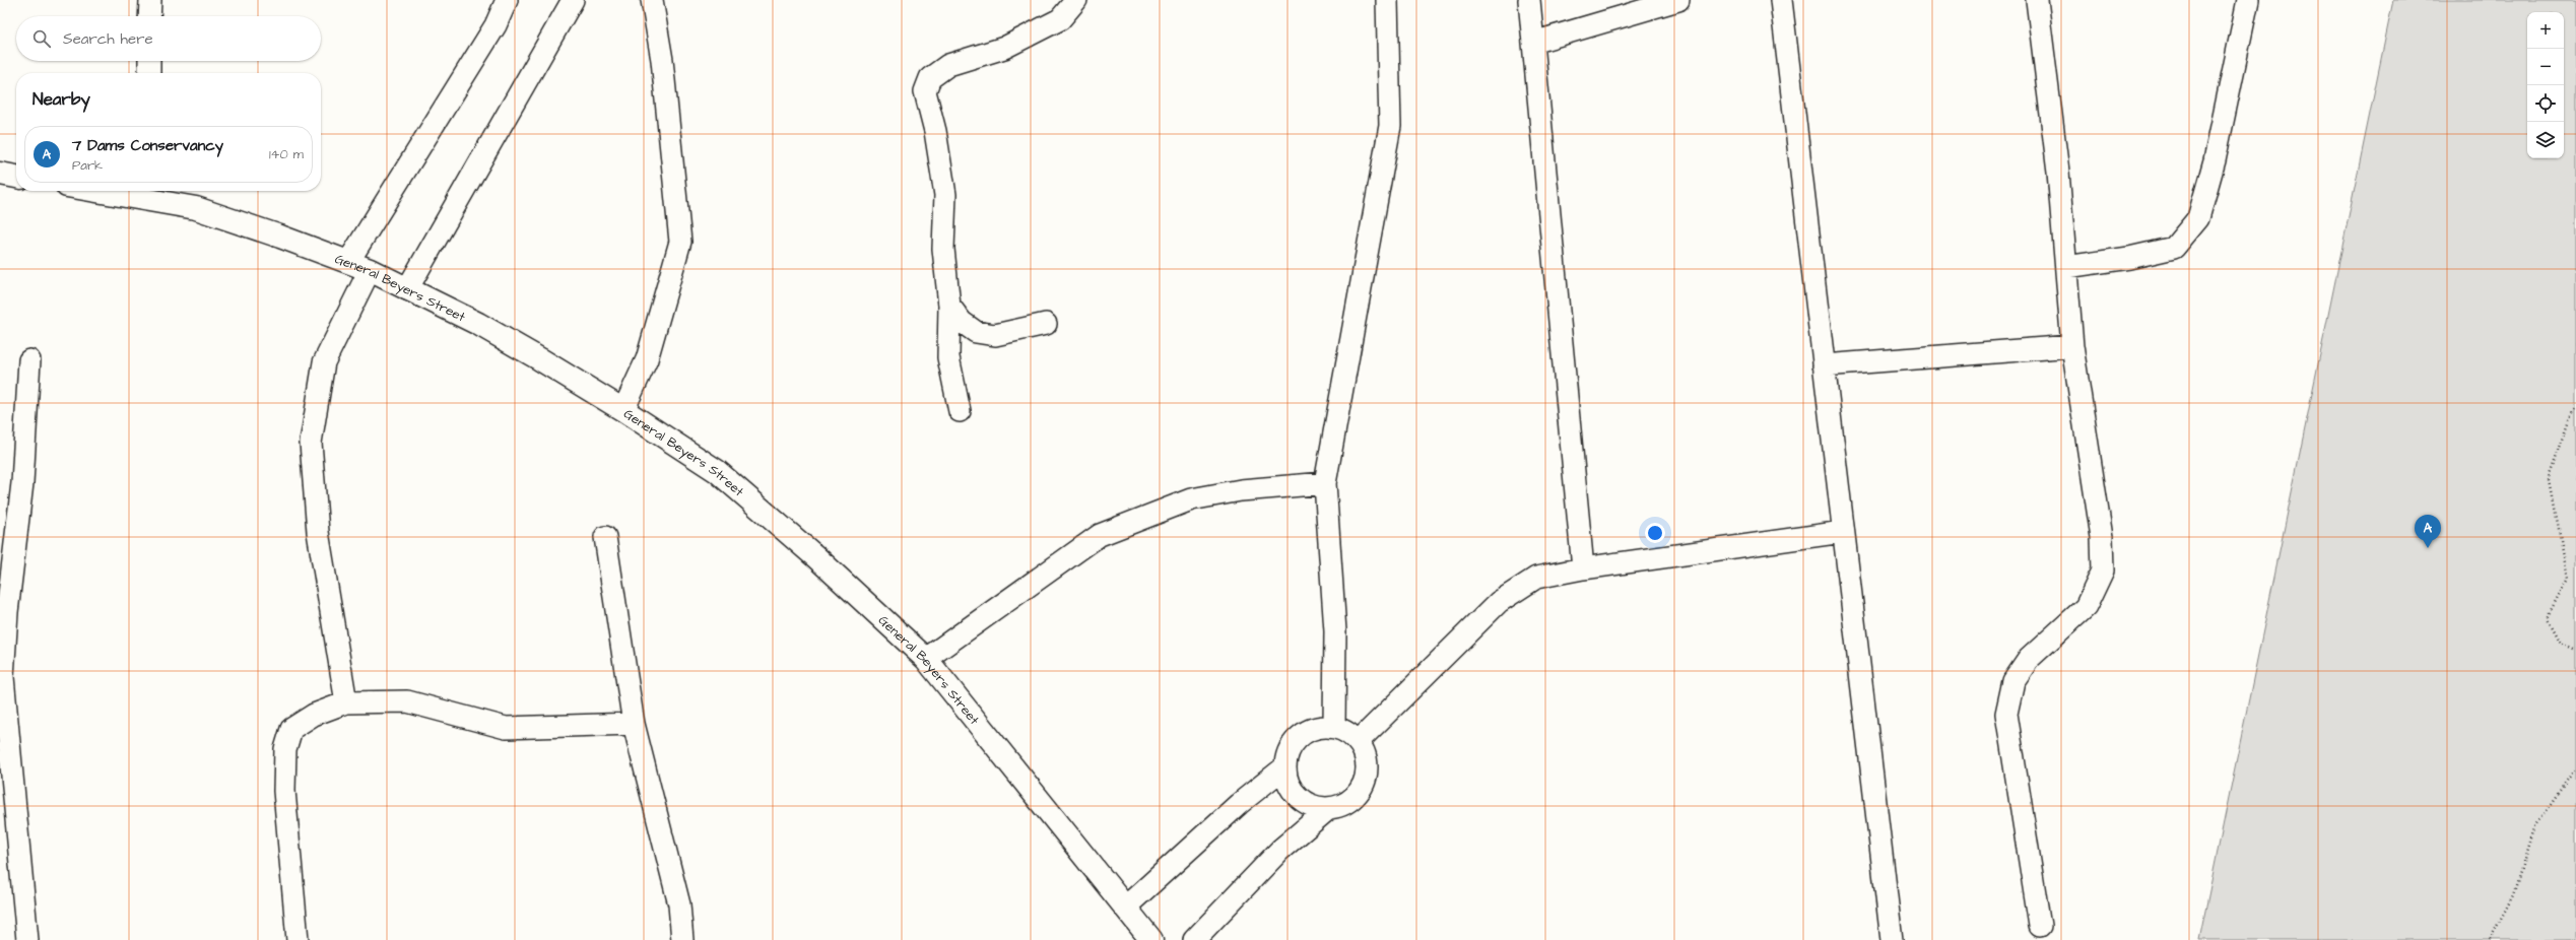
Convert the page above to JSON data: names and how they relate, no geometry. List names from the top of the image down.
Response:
{
  "streets": {
    "street": ["General Beyers Street"]
  },
  "page": {
    "map_buttons": ["+", "−"],
    "search": "Search here",
    "heading": "Nearby",
    "list": [
      {
        "mark": "A",
        "name": "7 Dams Conservancy",
        "note": "Park",
        "value": "140 m"
      }
    ],
    "pins": "A"
  }
}
